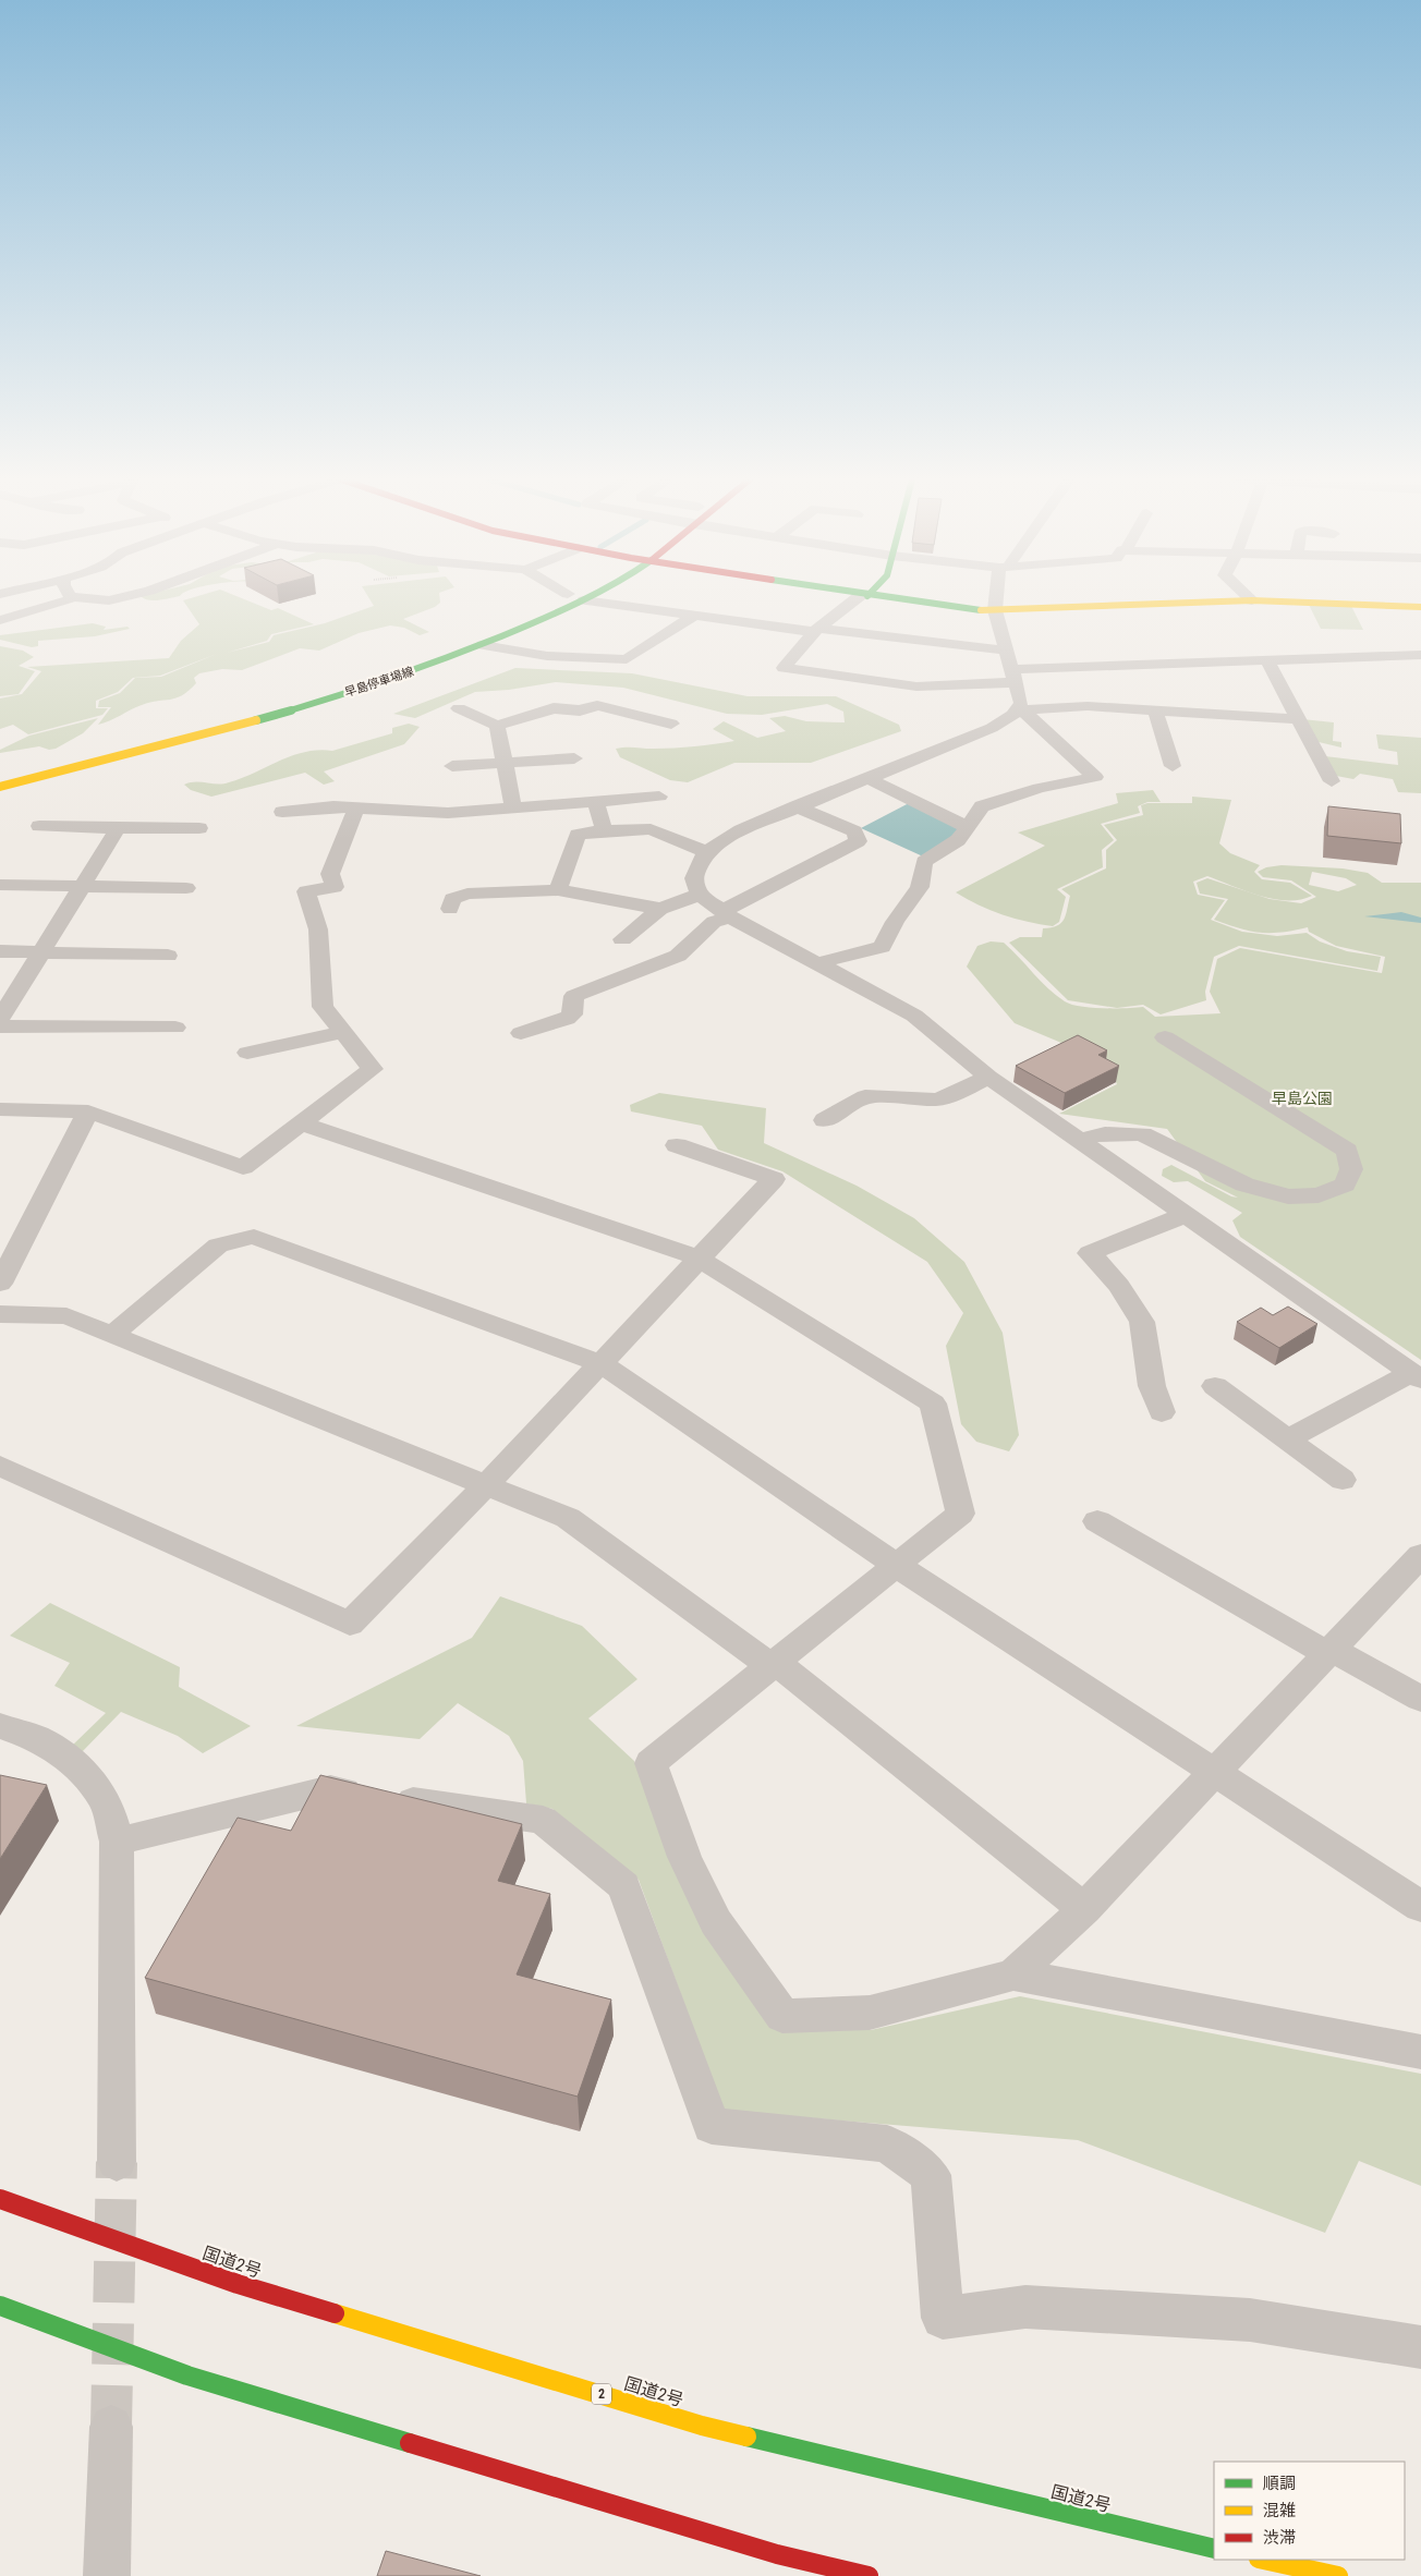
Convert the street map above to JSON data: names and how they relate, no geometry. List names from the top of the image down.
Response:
{
  "streets": {
    "main road": ["早島停車場線", "国道2号", "2"]
  },
  "parks": ["早島公園"],
  "legend": ["順調", "混雑", "渋滞"]
}
